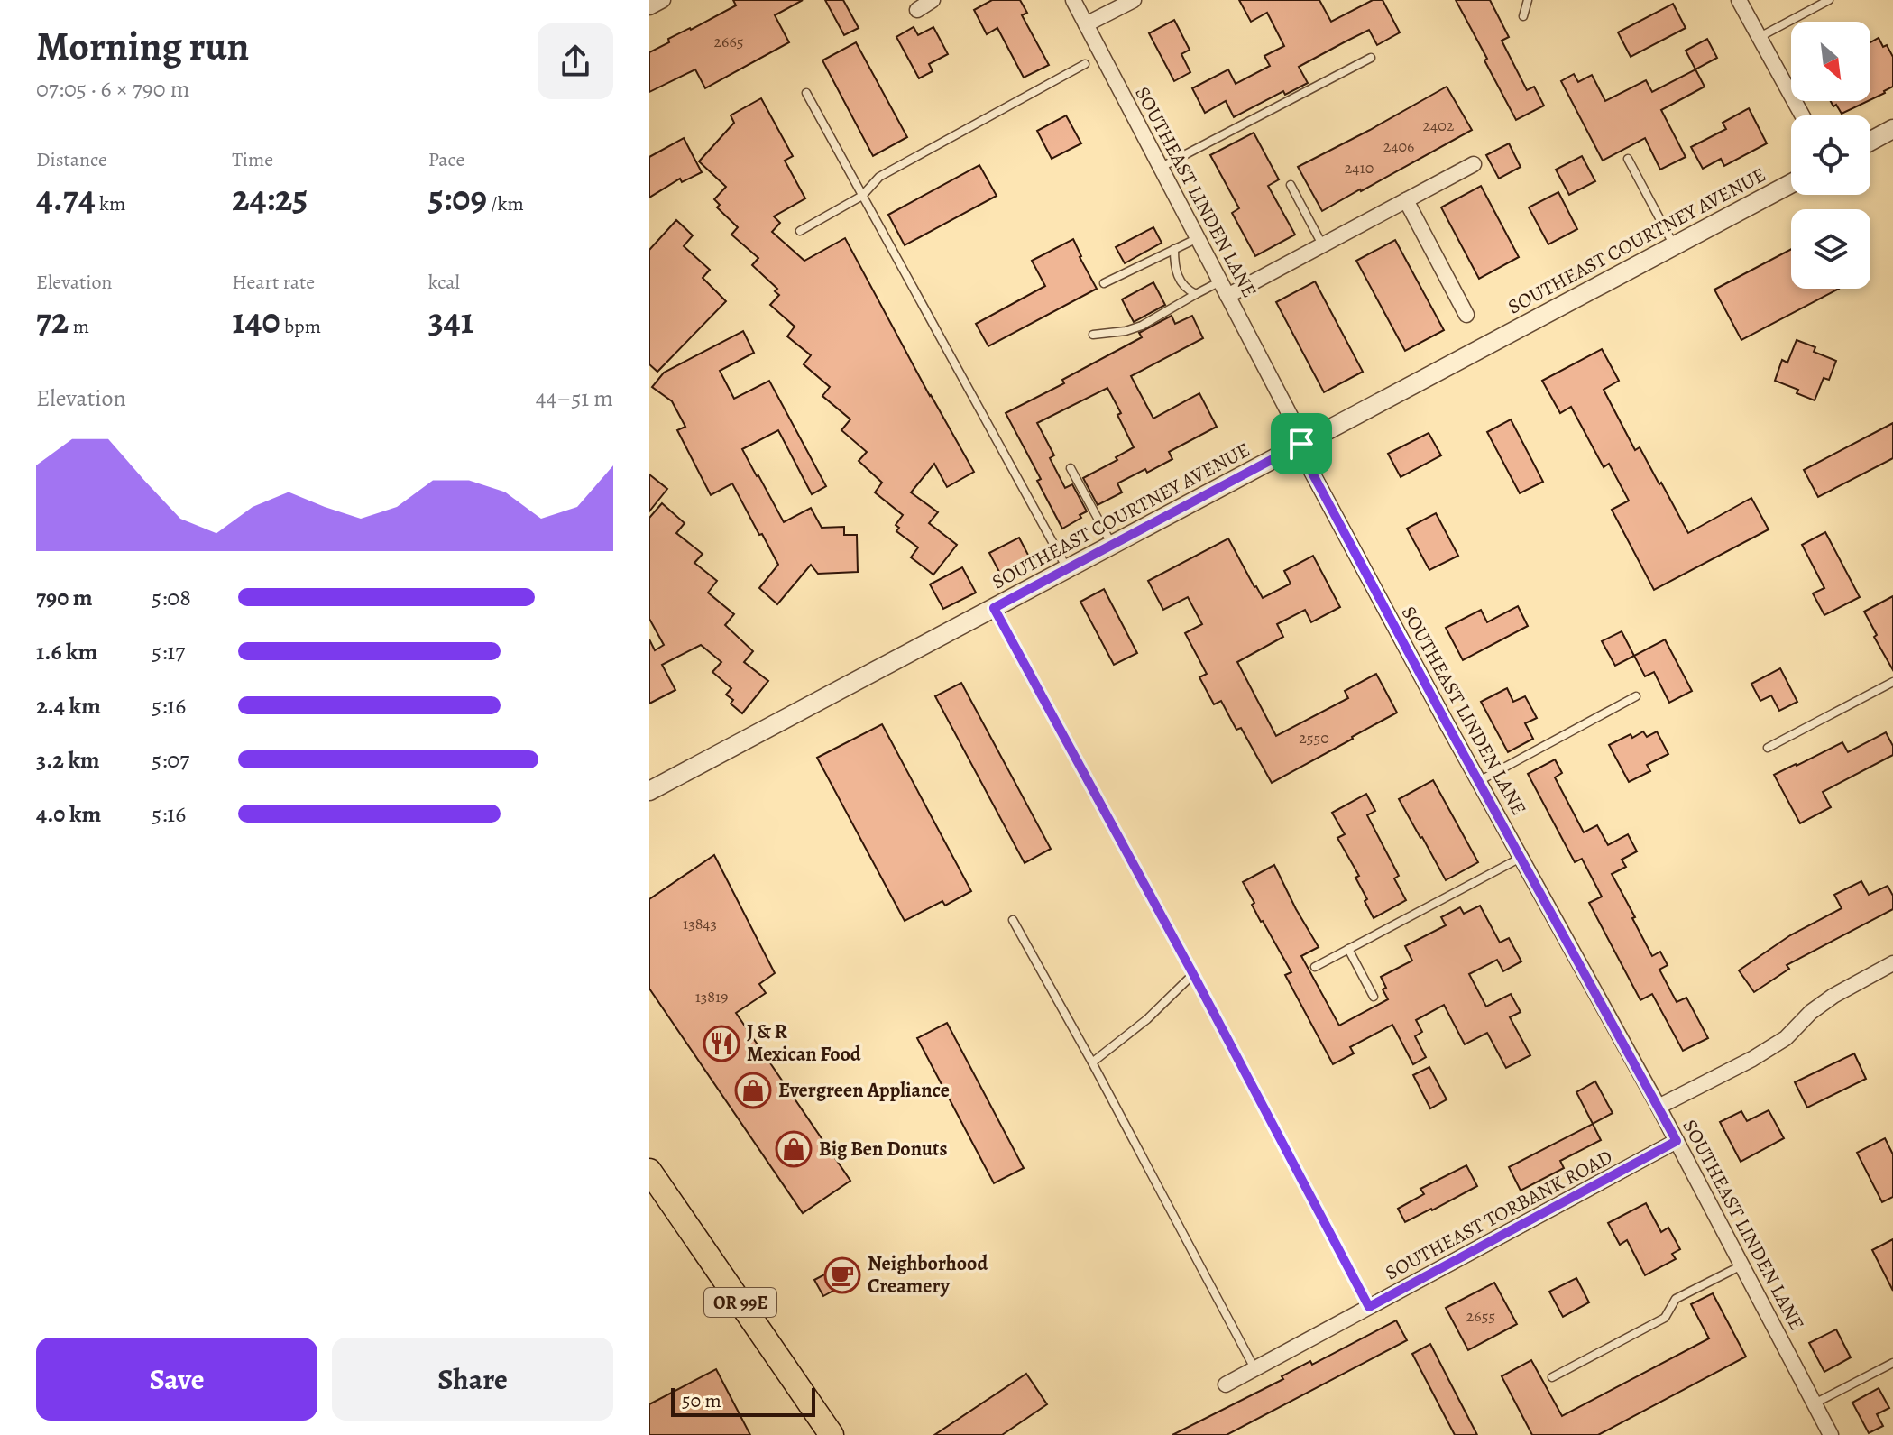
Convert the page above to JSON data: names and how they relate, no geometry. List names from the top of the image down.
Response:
{
  "streets": {
    "main road": ["OR 99E"],
    "street": ["SOUTHEAST LINDEN LANE", "SOUTHEAST COURTNEY AVENUE", "SOUTHEAST TORBANK ROAD"]
  },
  "crossings": [
    ["SOUTHEAST LINDEN LANE", "SOUTHEAST COURTNEY AVENUE"],
    ["SOUTHEAST LINDEN LANE", "SOUTHEAST TORBANK ROAD"]
  ],
  "places": {
    "restaurant": ["J & R Mexican Food"],
    "shop": ["Evergreen Appliance", "Big Ben Donuts"],
    "cafe": ["Neighborhood Creamery"]
  },
  "house_numbers": [
    "2665",
    "2402",
    "2406",
    "2410",
    "2550",
    "13843",
    "13819",
    "2655"
  ],
  "scale_bar": "50 m",
  "north": "bottom right",
  "page": {
    "heading": ["Morning run", "07:05 · 6 × 790 m"],
    "stats": [
      ["Distance", "4.74 km"],
      ["Time", "24:25"],
      ["Pace", "5:09 /km"],
      ["Elevation", "72 m"],
      ["Heart rate", "140 bpm"],
      ["kcal", "341"]
    ],
    "chart": ["Elevation", "44–51 m"],
    "list": [
      {
        "name": "790 m",
        "note": "5:08"
      },
      {
        "name": "1.6 km",
        "note": "5:17"
      },
      {
        "name": "2.4 km",
        "note": "5:16"
      },
      {
        "name": "3.2 km",
        "note": "5:07"
      },
      {
        "name": "4.0 km",
        "note": "5:16"
      }
    ],
    "buttons": ["Save", "Share"],
    "scale": "50 m"
  }
}
